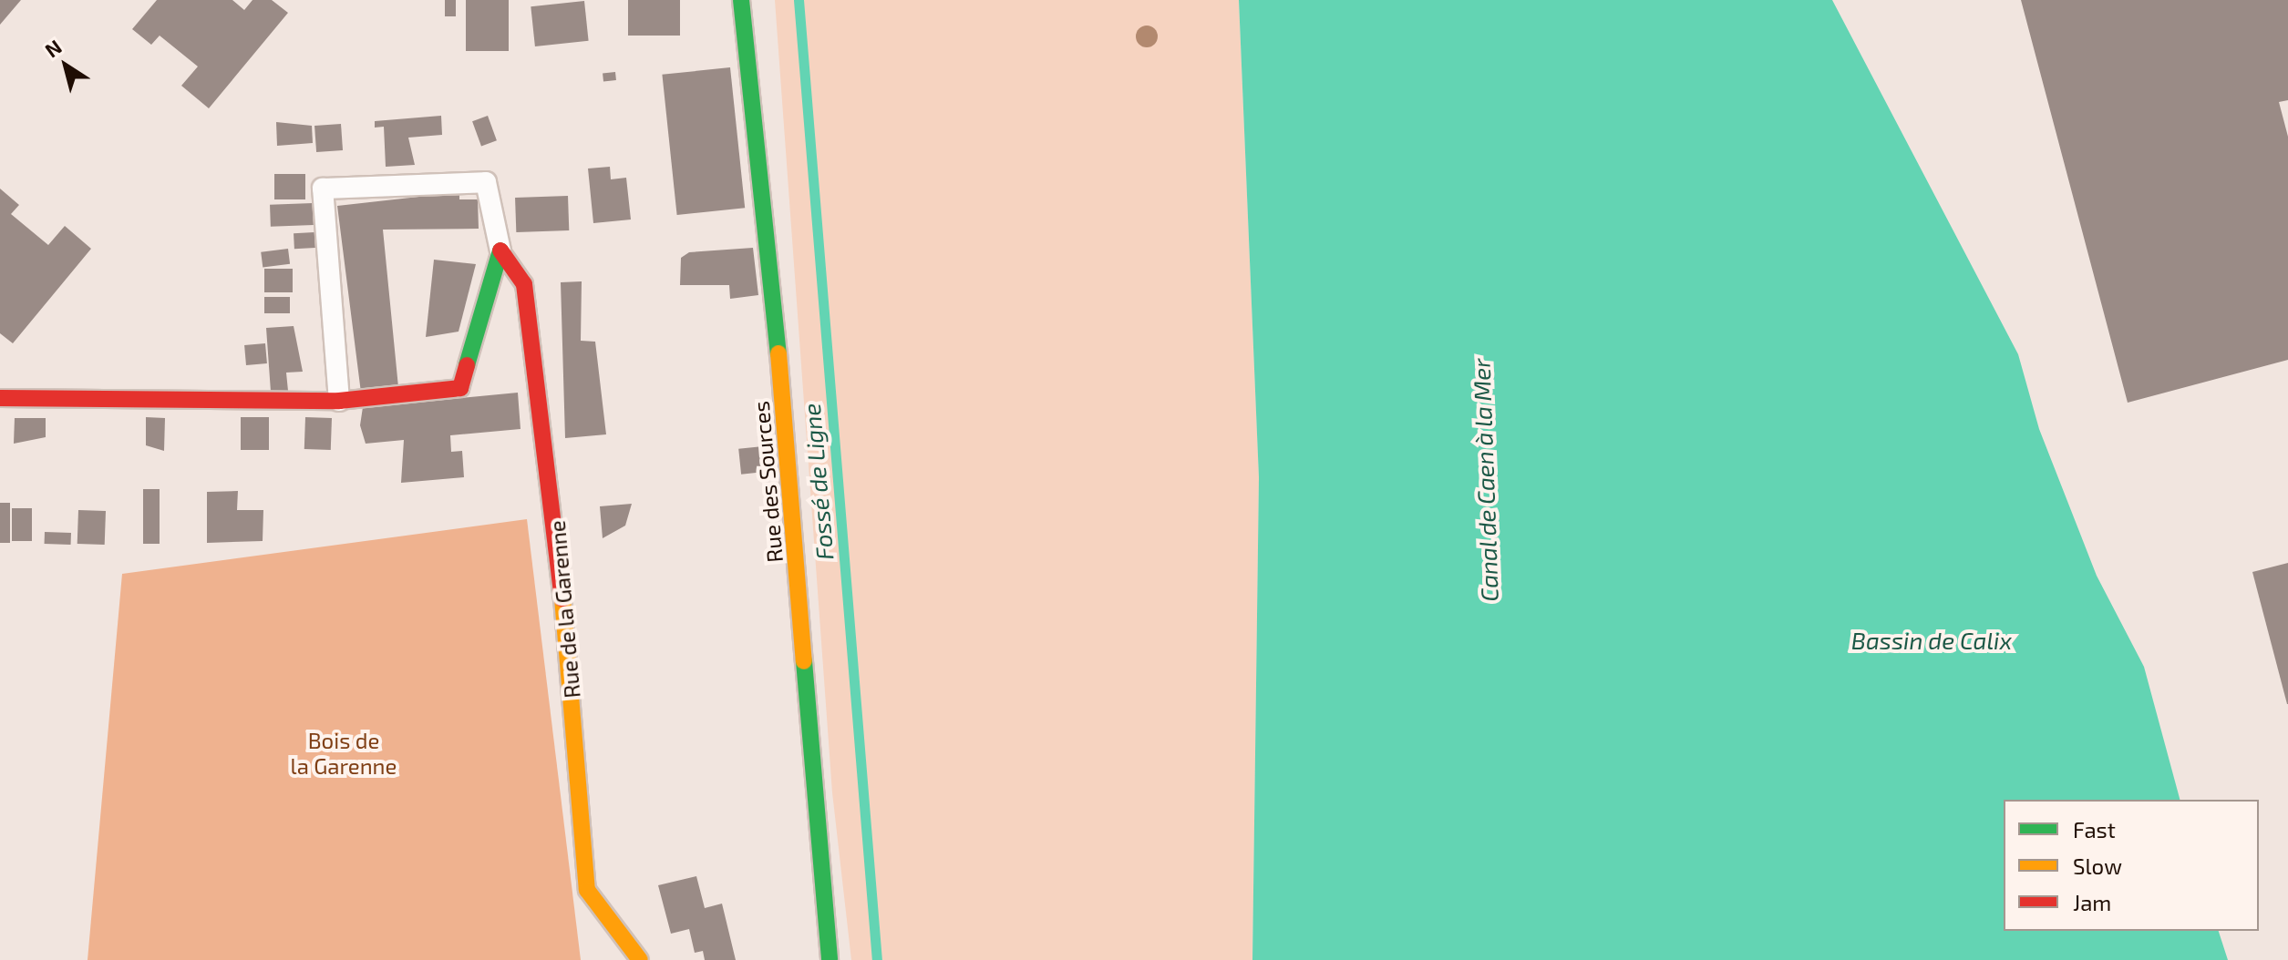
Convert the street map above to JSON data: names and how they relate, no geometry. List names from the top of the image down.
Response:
{
  "streets": {
    "street": ["Rue des Sources", "Rue de la Garenne"]
  },
  "water": ["Canal de Caen à la Mer", "Fossé de Ligne", "Bassin de Calix"],
  "parks": ["Bois de la Garenne"],
  "legend": ["Fast", "Slow", "Jam"],
  "north": "top left"
}
